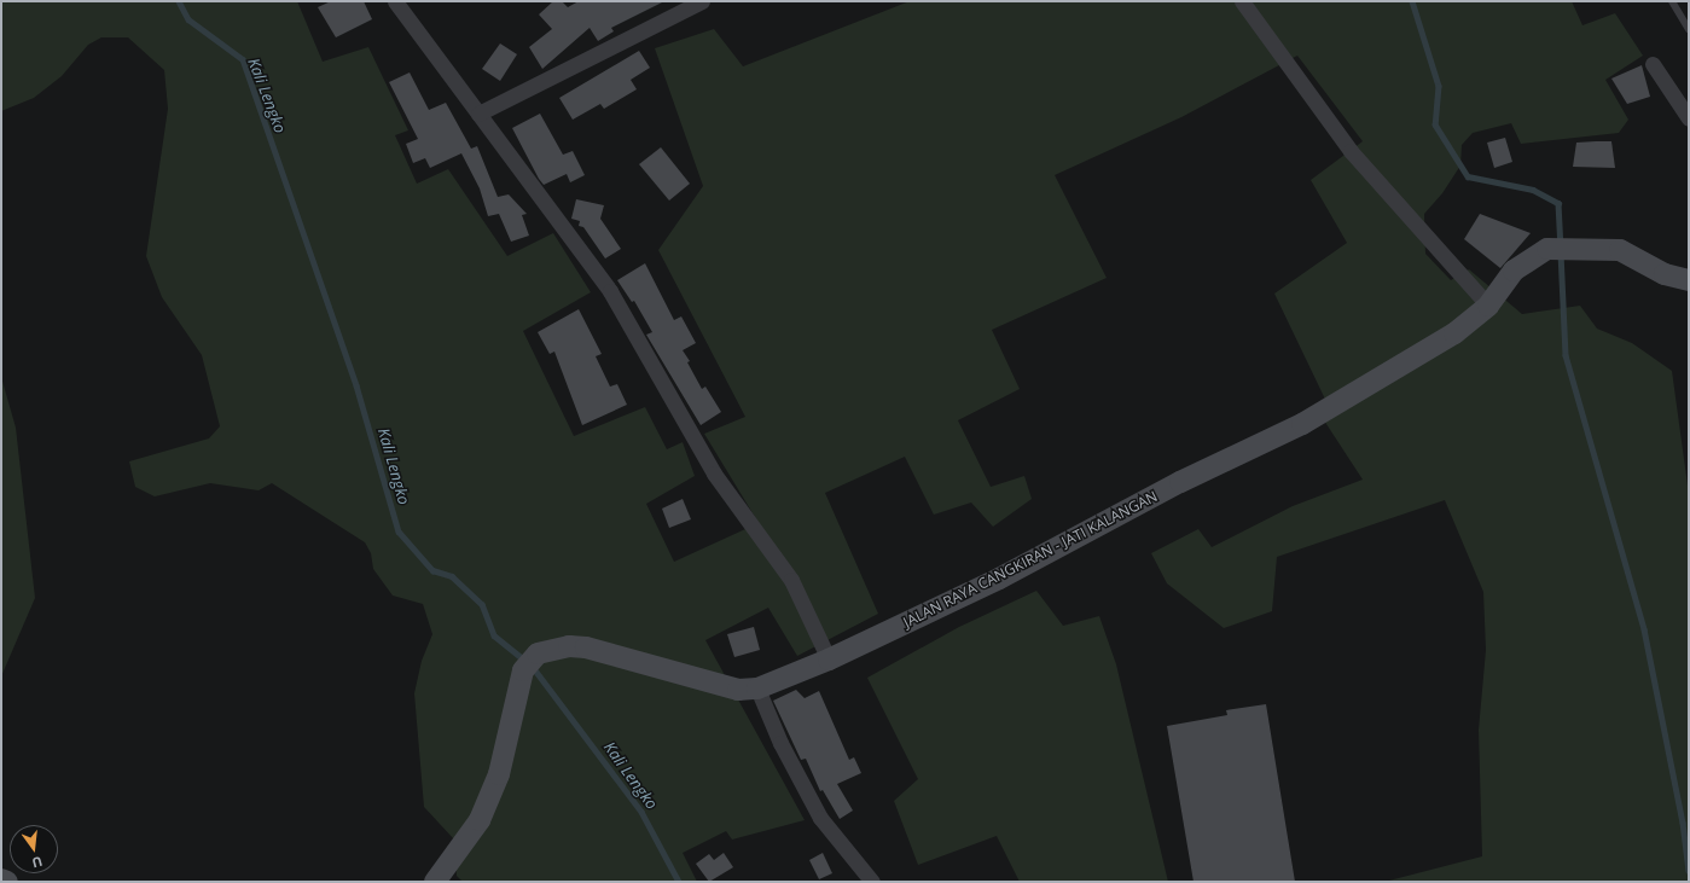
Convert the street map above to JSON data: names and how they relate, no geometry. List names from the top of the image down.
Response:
{
  "streets": {
    "street": ["JALAN RAYA CANGKIRAN - JATI KALANGAN"]
  },
  "water": ["Kali Lengko"],
  "north": "bottom"
}
